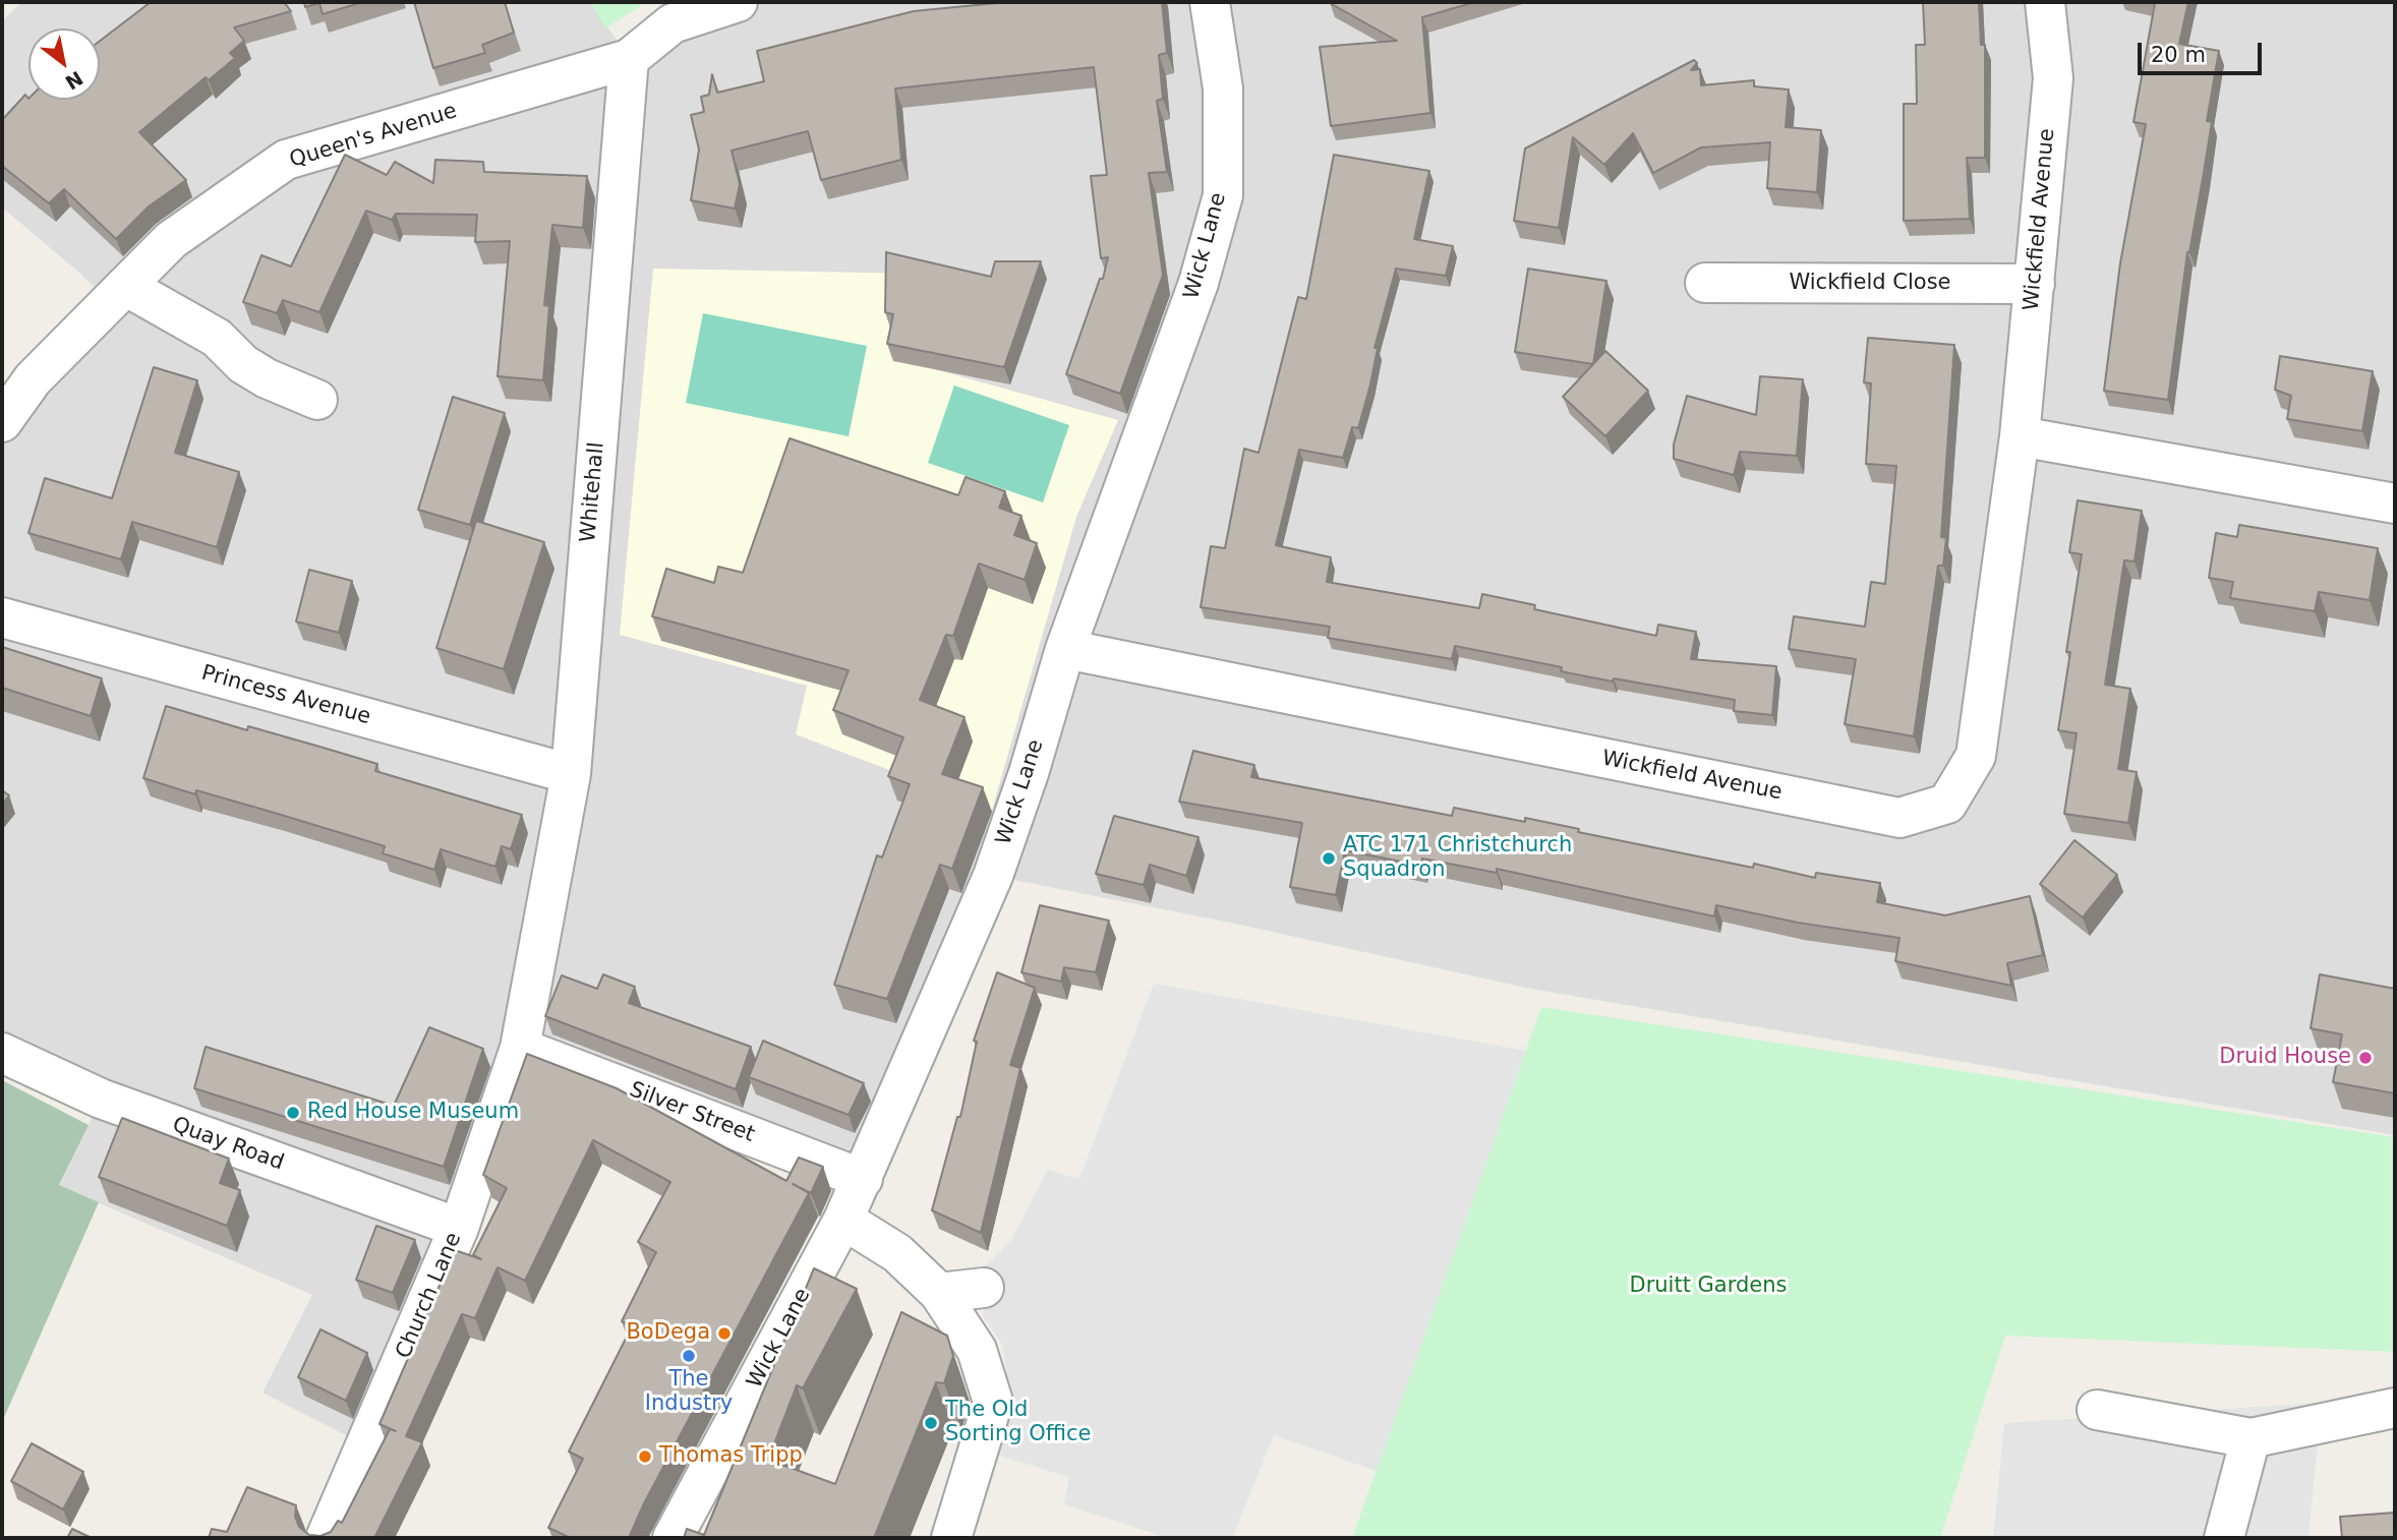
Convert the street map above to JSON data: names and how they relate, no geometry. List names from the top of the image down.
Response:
{
  "streets": {
    "street": [
      "Queen's Avenue",
      "Wickfield Avenue",
      "Wick Lane",
      "Wickfield Close",
      "Whitehall",
      "Princess Avenue",
      "Silver Street",
      "Quay Road",
      "Church Lane"
    ]
  },
  "crossings": [
    ["Queen's Avenue", "Whitehall"],
    ["Wickfield Avenue", "Wick Lane"],
    ["Wickfield Avenue", "Wickfield Close"],
    ["Wick Lane", "Silver Street"],
    ["Whitehall", "Princess Avenue"],
    ["Whitehall", "Silver Street"],
    ["Whitehall", "Church Lane"],
    ["Silver Street", "Church Lane"],
    ["Quay Road", "Church Lane"]
  ],
  "parks": ["Druitt Gardens"],
  "places": [
    "ATC 171 Christchurch Squadron",
    "Druid House",
    "Red House Museum",
    "BoDega",
    "The Industry",
    "The Old Sorting Office",
    "Thomas Tripp"
  ],
  "scale_bar": "20 m",
  "north": "bottom right"
}
